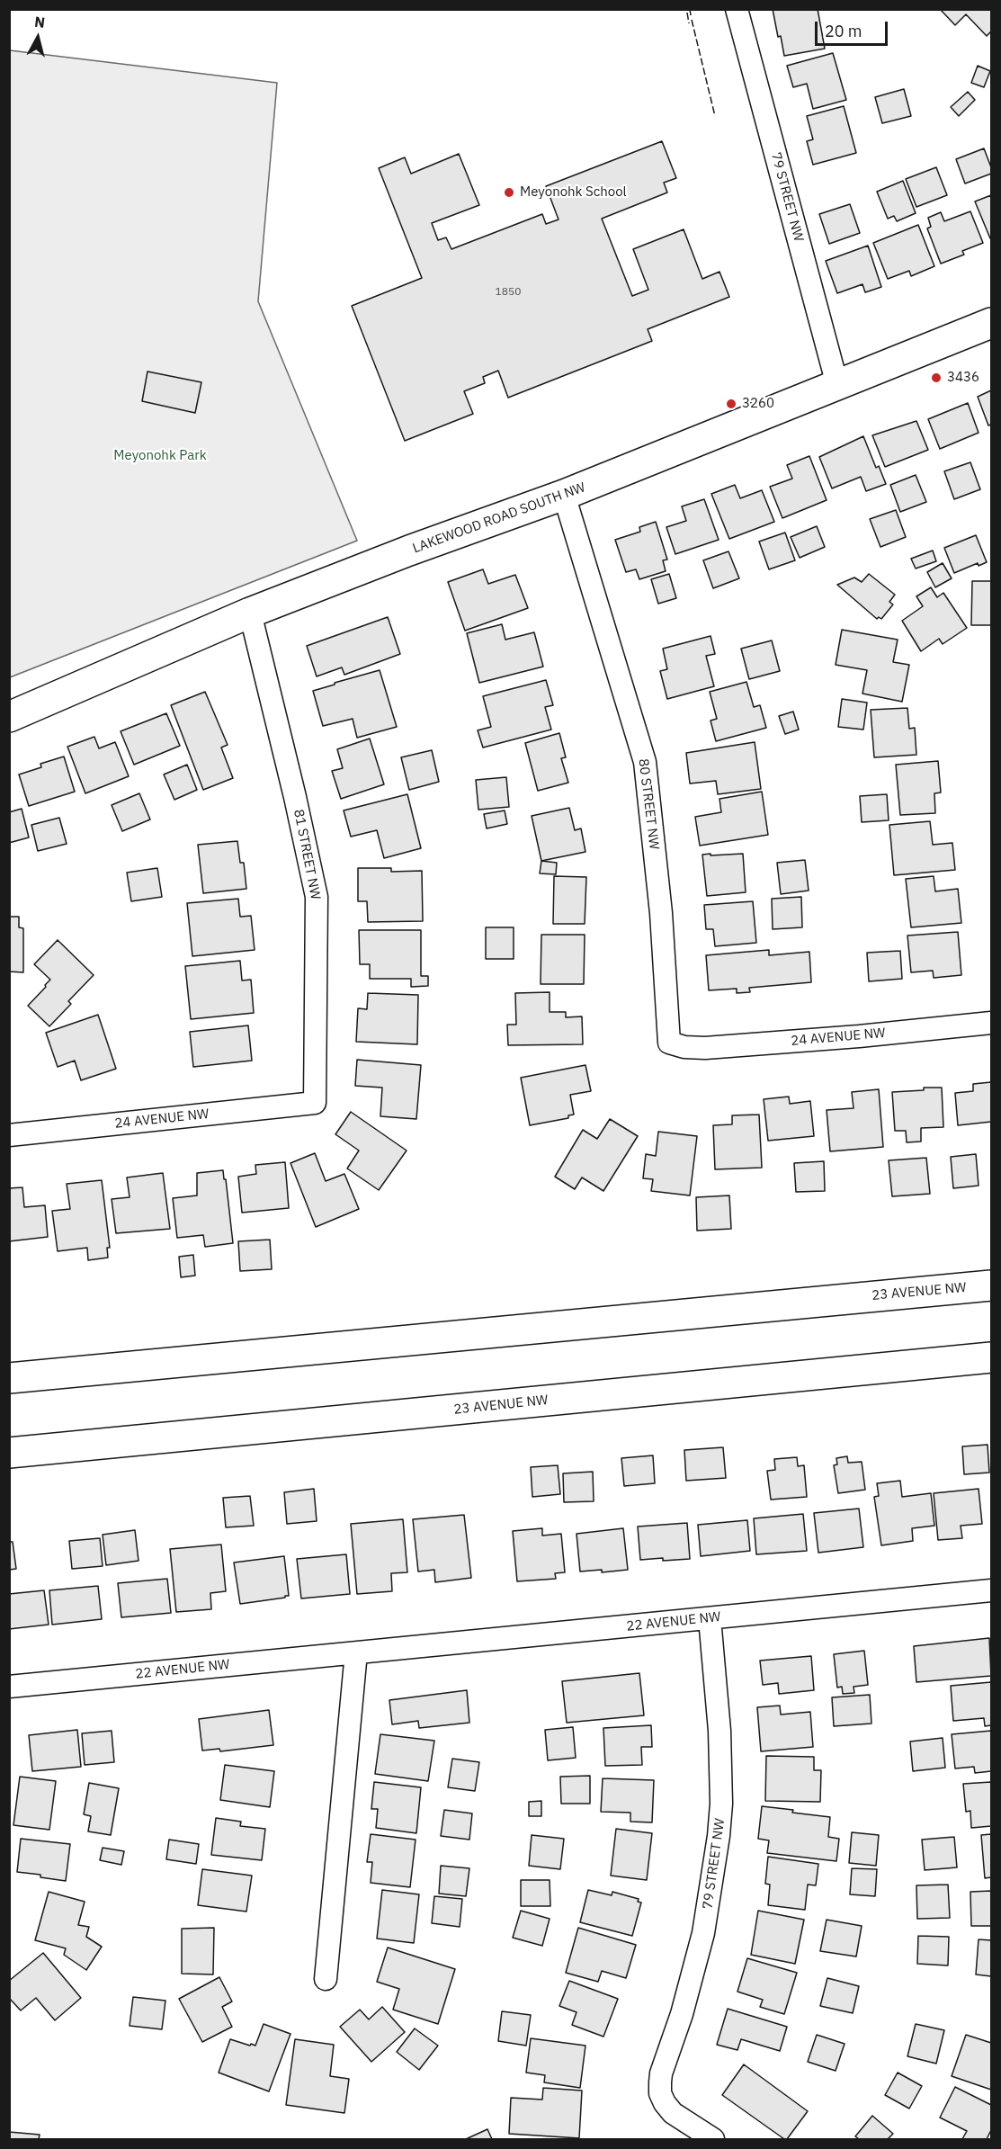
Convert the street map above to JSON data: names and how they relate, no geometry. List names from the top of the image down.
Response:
{
  "streets": {
    "main road": ["LAKEWOOD ROAD SOUTH NW", "23 AVENUE NW"],
    "street": [
      "79 STREET NW",
      "80 STREET NW",
      "81 STREET NW",
      "24 AVENUE NW",
      "22 AVENUE NW"
    ]
  },
  "crossings": [
    ["79 STREET NW", "LAKEWOOD ROAD SOUTH NW"],
    ["79 STREET NW", "22 AVENUE NW"],
    ["LAKEWOOD ROAD SOUTH NW", "80 STREET NW"],
    ["LAKEWOOD ROAD SOUTH NW", "81 STREET NW"],
    ["80 STREET NW", "24 AVENUE NW"],
    ["81 STREET NW", "24 AVENUE NW"]
  ],
  "parks": ["Meyonohk Park"],
  "places": ["Meyonohk School", "3436", "3260"],
  "house_numbers": ["1850"],
  "scale_bar": "20 m",
  "north": "top"
}
